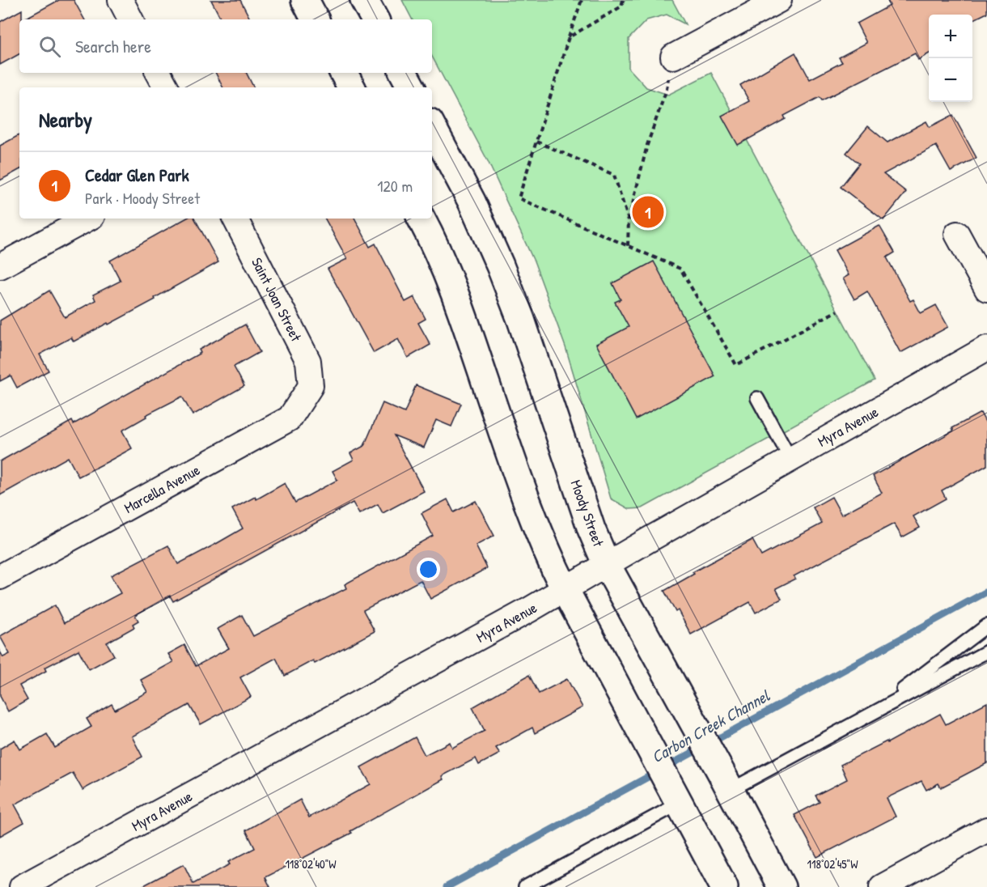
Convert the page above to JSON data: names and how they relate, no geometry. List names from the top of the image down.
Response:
{
  "streets": {
    "main road": ["Moody Street"],
    "street": ["Saint Joan Street", "Myra Avenue", "Marcella Avenue"]
  },
  "crossings": [
    ["Saint Joan Street", "Marcella Avenue"],
    ["Myra Avenue", "Moody Street"]
  ],
  "water": ["Carbon Creek Channel"],
  "page": {
    "map_buttons": ["+", "−"],
    "search": "Search here",
    "heading": "Nearby",
    "list": [
      {
        "mark": "1",
        "name": "Cedar Glen Park",
        "note": "Park · Moody Street",
        "value": "120 m"
      }
    ],
    "pins": "1"
  },
  "coordinates": ["118°02'40\"W", "118°02'45\"W"]
}
